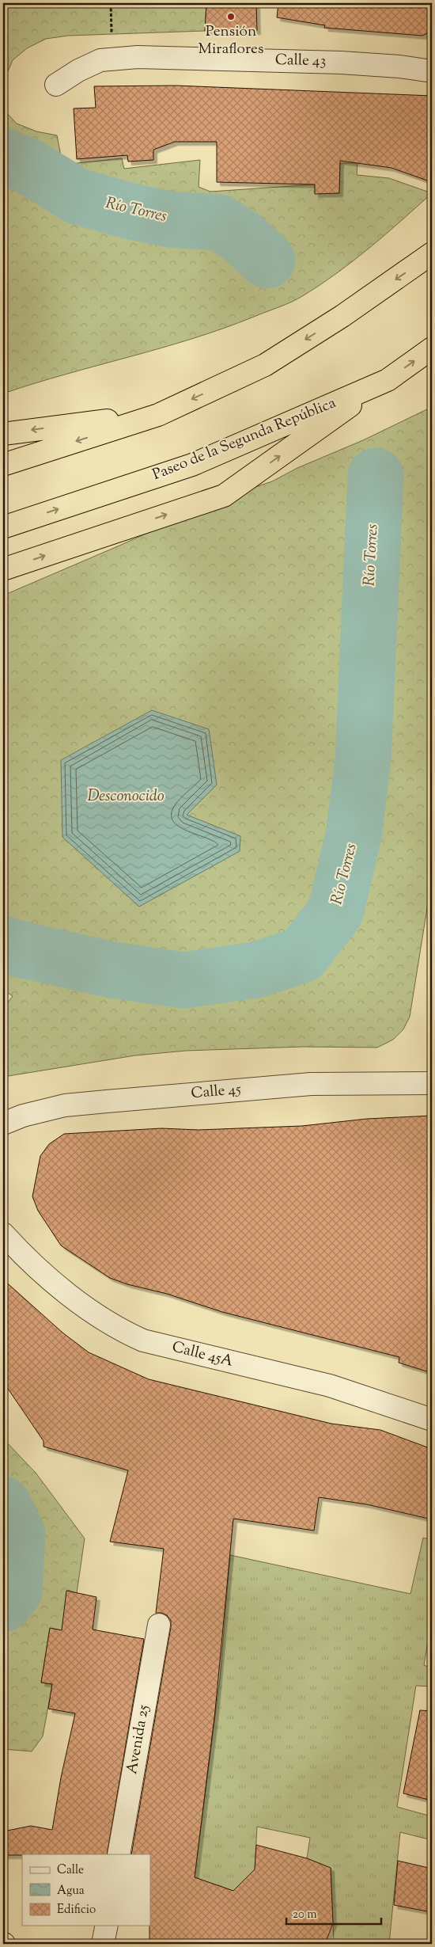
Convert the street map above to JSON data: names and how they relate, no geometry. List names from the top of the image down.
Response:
{
  "streets": {
    "highway": ["Paseo de la Segunda República"],
    "street": [
      "Calle 43",
      "Calle 45",
      "Calle 45A",
      "Avenida 25"
    ]
  },
  "water": ["Río Torres", "Desconocido"],
  "places": ["Pensión Miraflores"],
  "legend": ["Calle", "Agua", "Edificio"],
  "scale_bar": "20 m"
}
